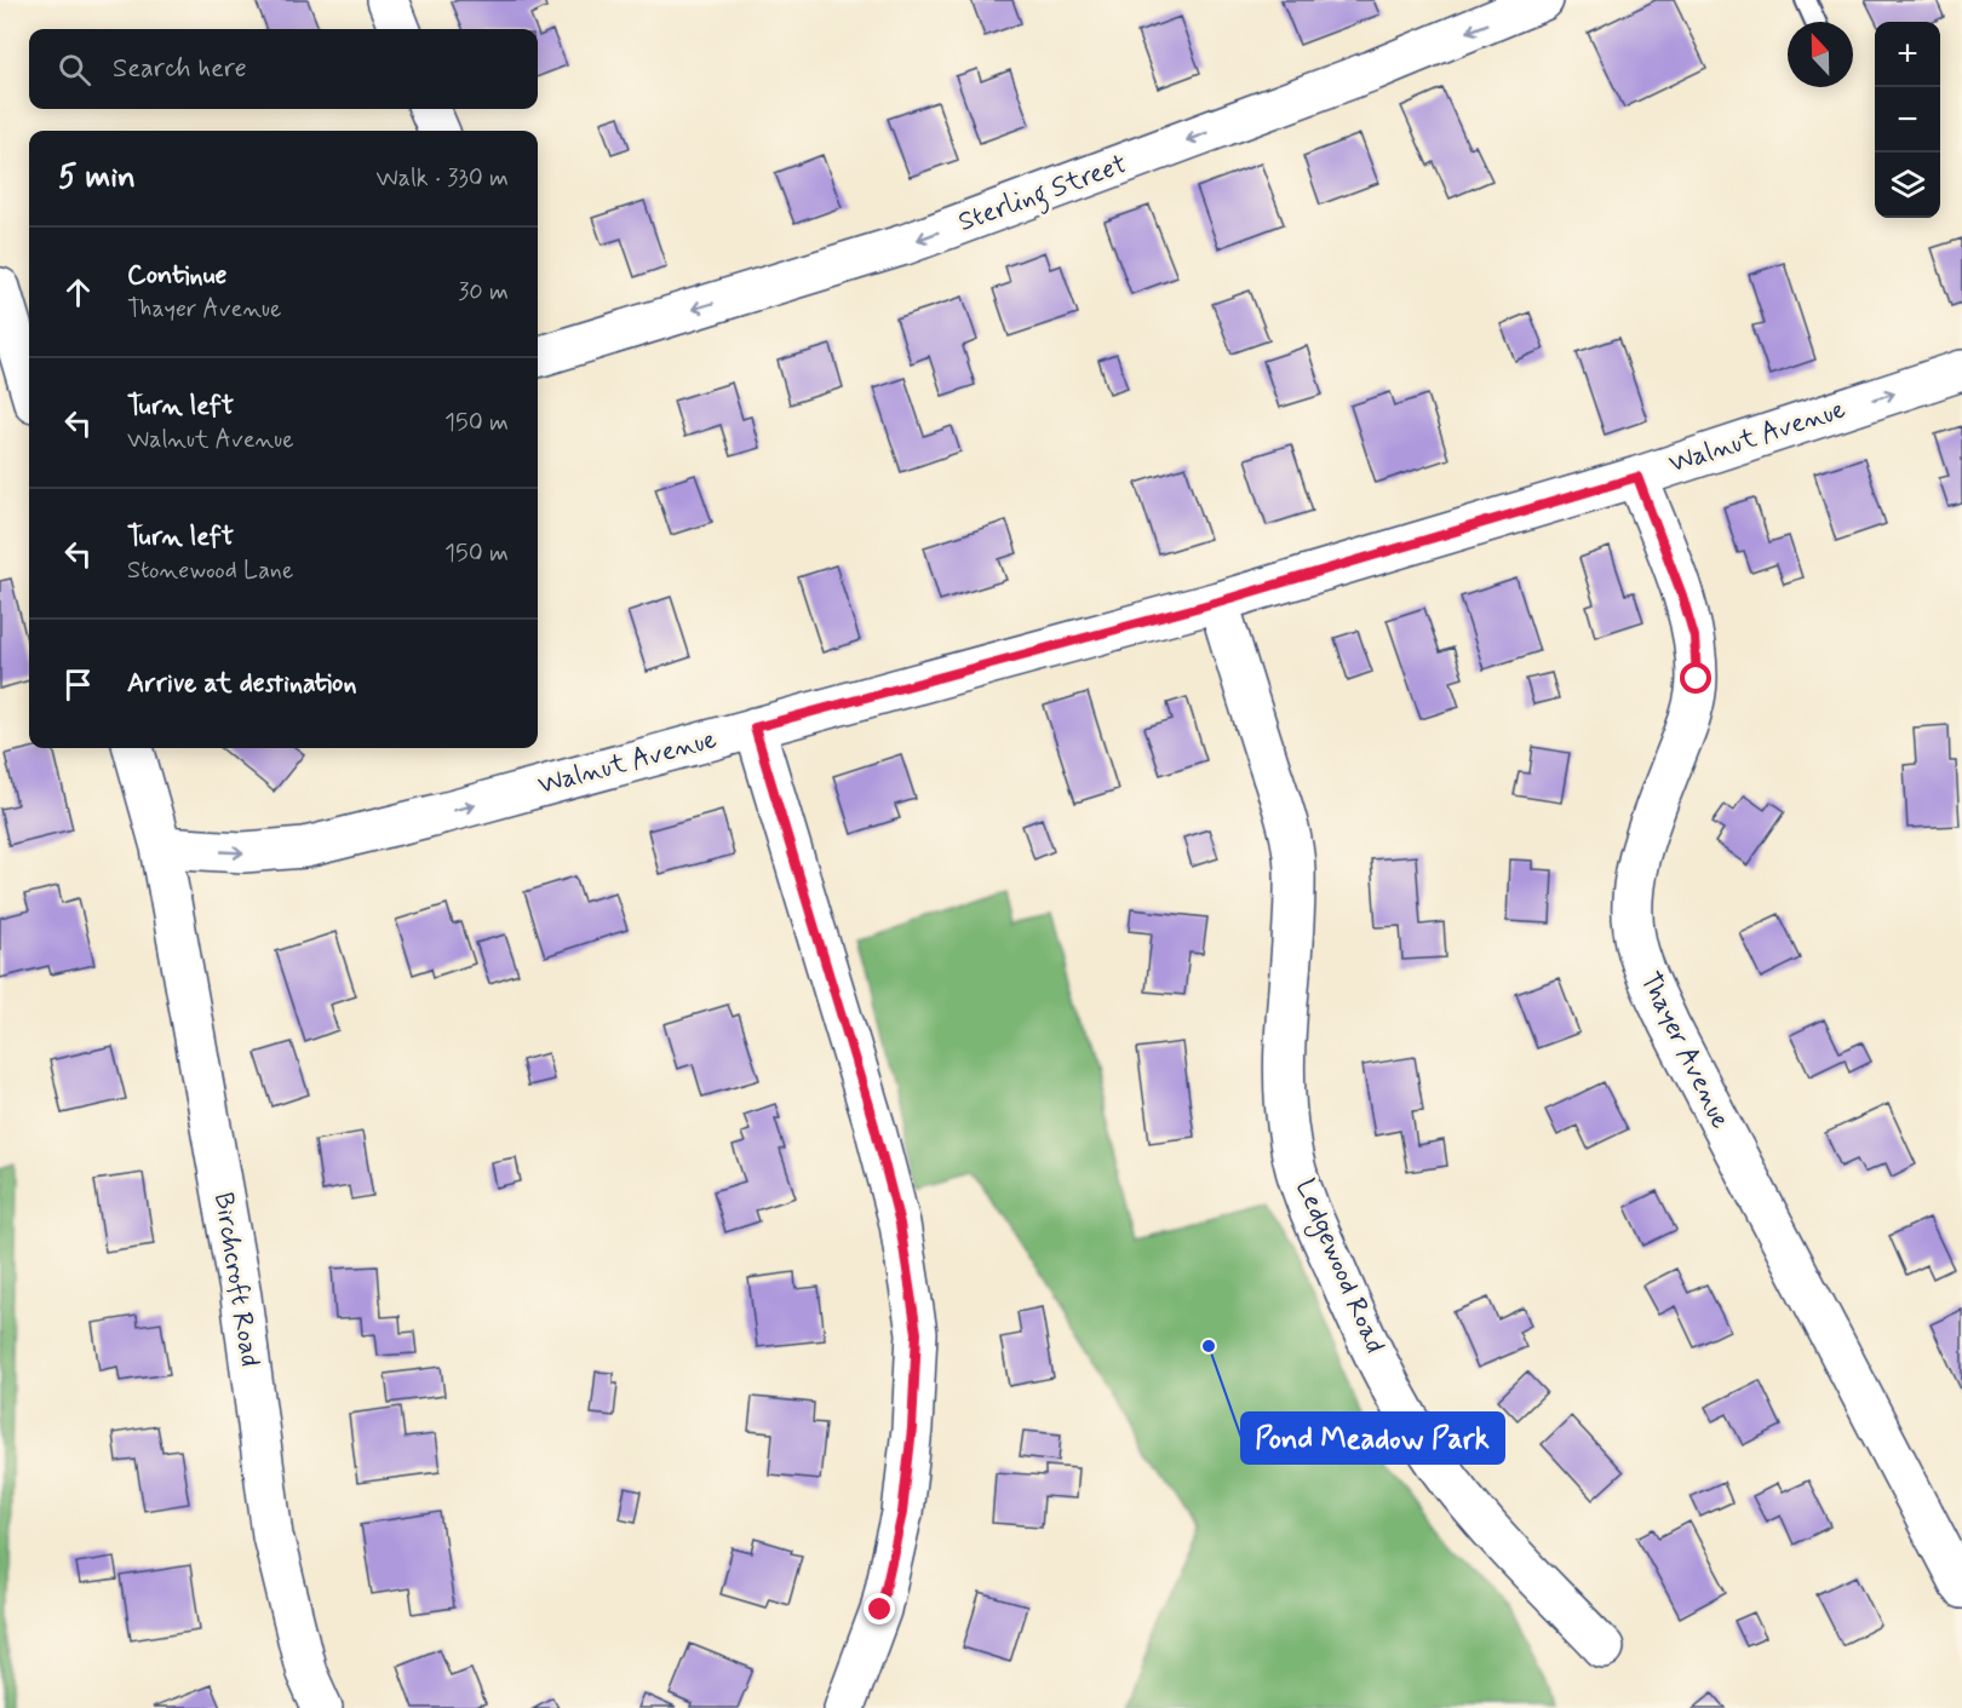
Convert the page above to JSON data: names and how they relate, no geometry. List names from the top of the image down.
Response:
{
  "streets": {
    "street": [
      "Sterling Street",
      "Walnut Avenue",
      "Thayer Avenue",
      "Ledgewood Road",
      "Birchcroft Road"
    ]
  },
  "crossings": [
    ["Walnut Avenue", "Thayer Avenue"],
    ["Walnut Avenue", "Ledgewood Road"],
    ["Walnut Avenue", "Birchcroft Road"]
  ],
  "one_way": ["Sterling Street", "Walnut Avenue"],
  "places": ["Pond Meadow Park"],
  "north": "top",
  "page": {
    "map_buttons": ["+", "−"],
    "search": "Search here",
    "heading": ["5 min", "Walk · 330 m"],
    "list": [
      ["Continue", "Thayer Avenue", "30 m"],
      ["Turn left", "Walnut Avenue", "150 m"],
      ["Turn left", "Stonewood Lane", "150 m"],
      "Arrive at destination"
    ]
  }
}
